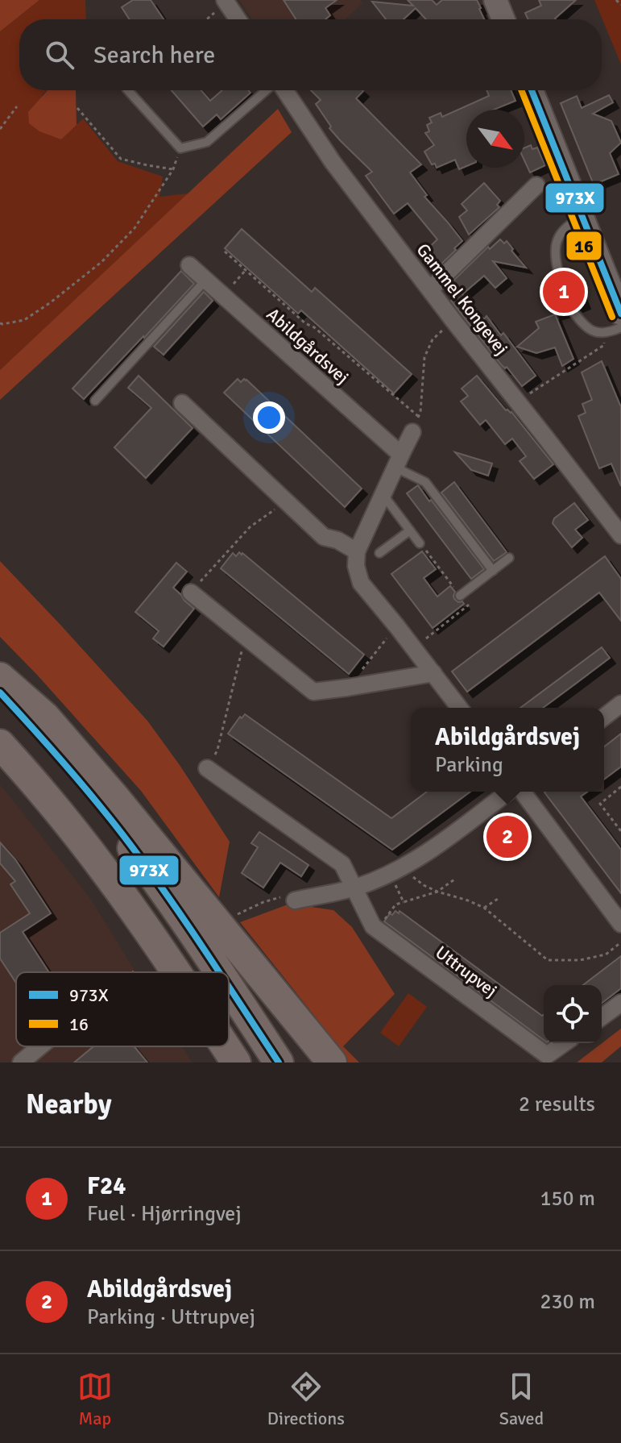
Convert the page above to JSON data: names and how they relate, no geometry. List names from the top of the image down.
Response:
{
  "streets": {
    "street": ["Gammel Kongevej", "Abildgårdsvej", "Uttrupvej"]
  },
  "lines": ["transit line 973X", "transit line 16"],
  "legend": ["973X", "16"],
  "north": "bottom right",
  "page": {
    "search": "Search here",
    "pins": ["1", "2"],
    "popup": ["Abildgårdsvej", "Parking"],
    "heading": ["Nearby", "2 results"],
    "list": [
      {
        "mark": "1",
        "name": "F24",
        "note": "Fuel · Hjørringvej",
        "value": "150 m"
      },
      {
        "mark": "2",
        "name": "Abildgårdsvej",
        "note": "Parking · Uttrupvej",
        "value": "230 m"
      }
    ],
    "nav": ["Map", "Directions", "Saved"]
  }
}
